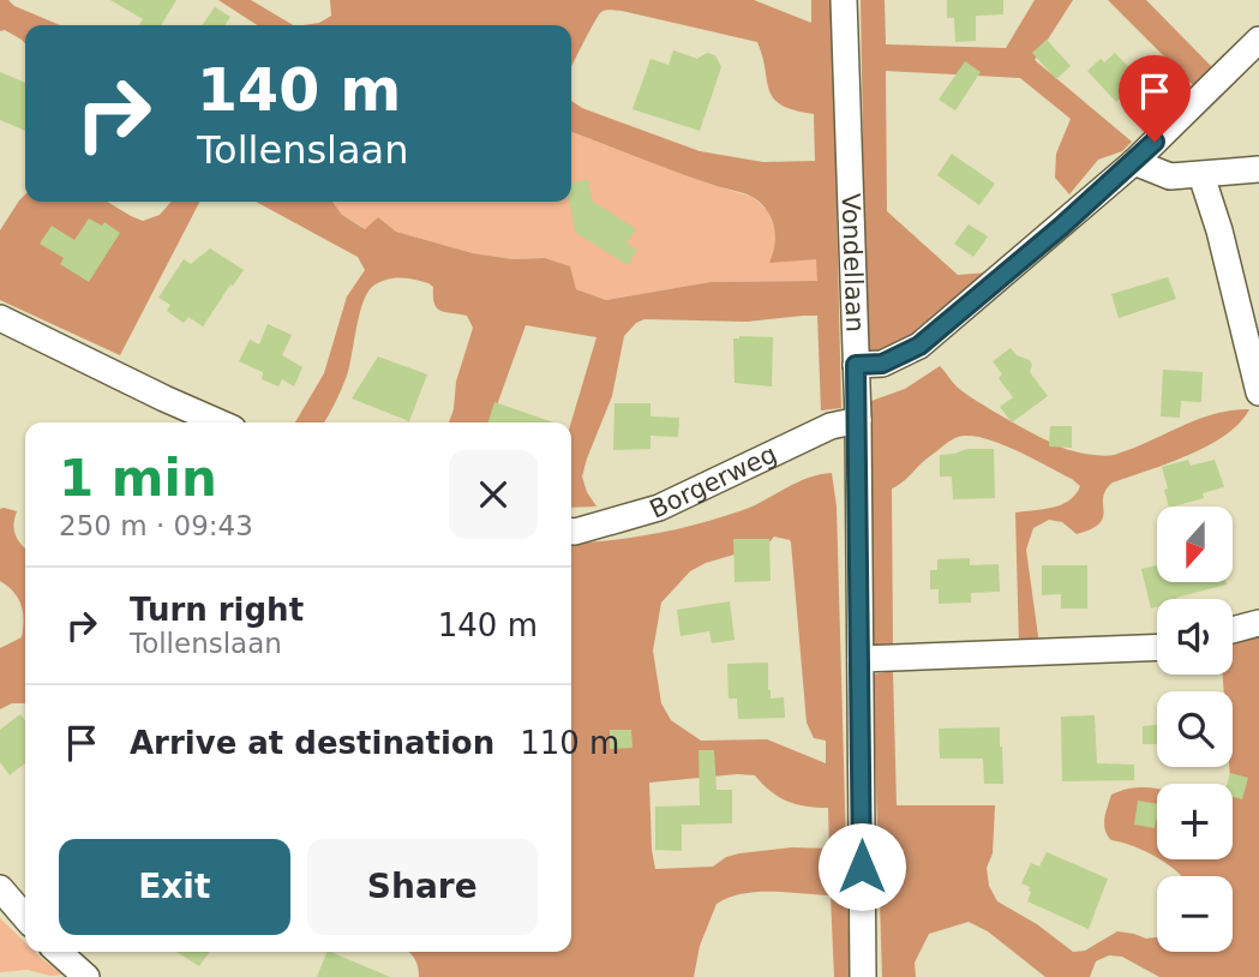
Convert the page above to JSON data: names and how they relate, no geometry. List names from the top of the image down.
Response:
{
  "streets": {
    "street": ["Vondellaan", "Borgerweg"]
  },
  "crossings": [
    ["Vondellaan", "Borgerweg"]
  ],
  "north": "bottom",
  "page": {
    "turn": ["140 m", "Tollenslaan"],
    "heading": ["1 min", "250 m · 09:43"],
    "map_buttons": ["+", "−"],
    "list": [
      {
        "name": "Turn right",
        "note": "Tollenslaan",
        "value": "140 m"
      },
      {
        "name": "Arrive at destination",
        "value": "110 m"
      }
    ],
    "buttons": ["Exit", "Share"]
  }
}
